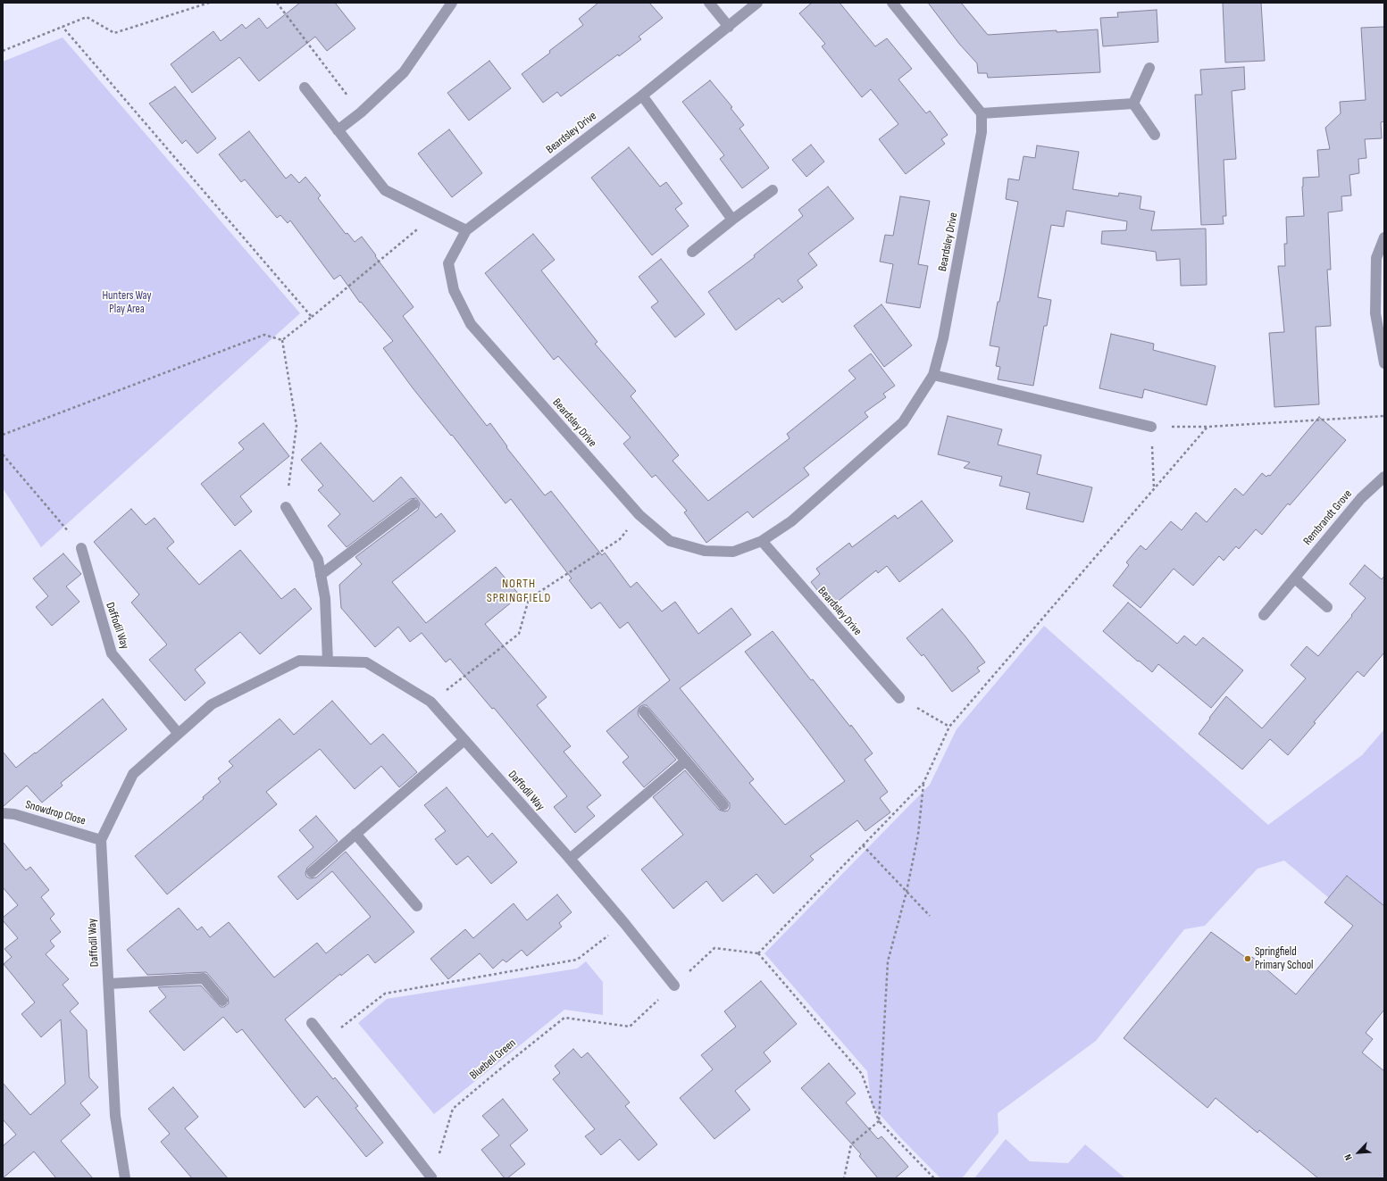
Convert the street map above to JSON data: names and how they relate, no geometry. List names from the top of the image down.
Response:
{
  "streets": {
    "street": [
      "Beardsley Drive",
      "Rembrandt Grove",
      "Daffodil Way",
      "Snowdrop Close"
    ],
    "path": ["Bluebell Green"]
  },
  "crossings": [
    ["Daffodil Way", "Snowdrop Close"],
    ["Daffodil Way", "Bluebell Green"]
  ],
  "districts": ["NORTH SPRINGFIELD"],
  "parks": ["Hunters Way Play Area"],
  "places": ["Springfield Primary School"],
  "north": "bottom left"
}
